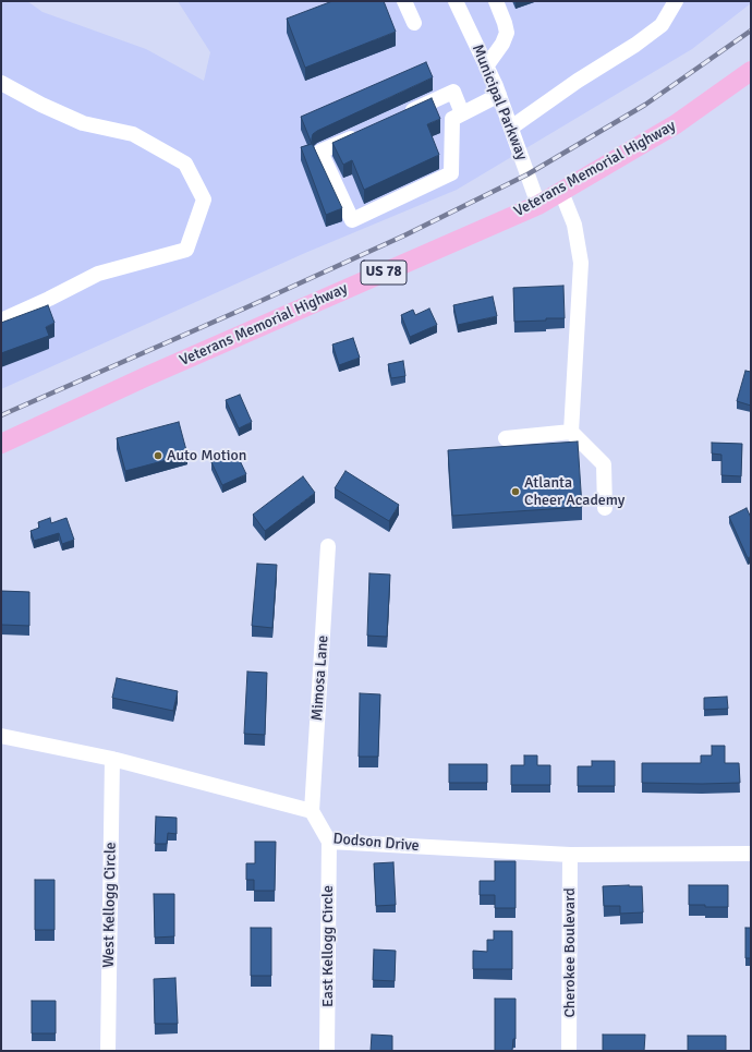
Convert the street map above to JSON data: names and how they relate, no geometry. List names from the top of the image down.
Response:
{
  "streets": {
    "main road": ["Veterans Memorial Highway", "US 78"],
    "street": [
      "Municipal Parkway",
      "Mimosa Lane",
      "Dodson Drive",
      "West Kellogg Circle",
      "East Kellogg Circle",
      "Cherokee Boulevard"
    ]
  },
  "crossings": [
    ["Municipal Parkway", "Veterans Memorial Highway"],
    ["Mimosa Lane", "Dodson Drive"],
    ["Dodson Drive", "East Kellogg Circle"],
    ["Dodson Drive", "Cherokee Boulevard"]
  ],
  "places": ["Auto Motion", "Atlanta Cheer Academy"]
}
